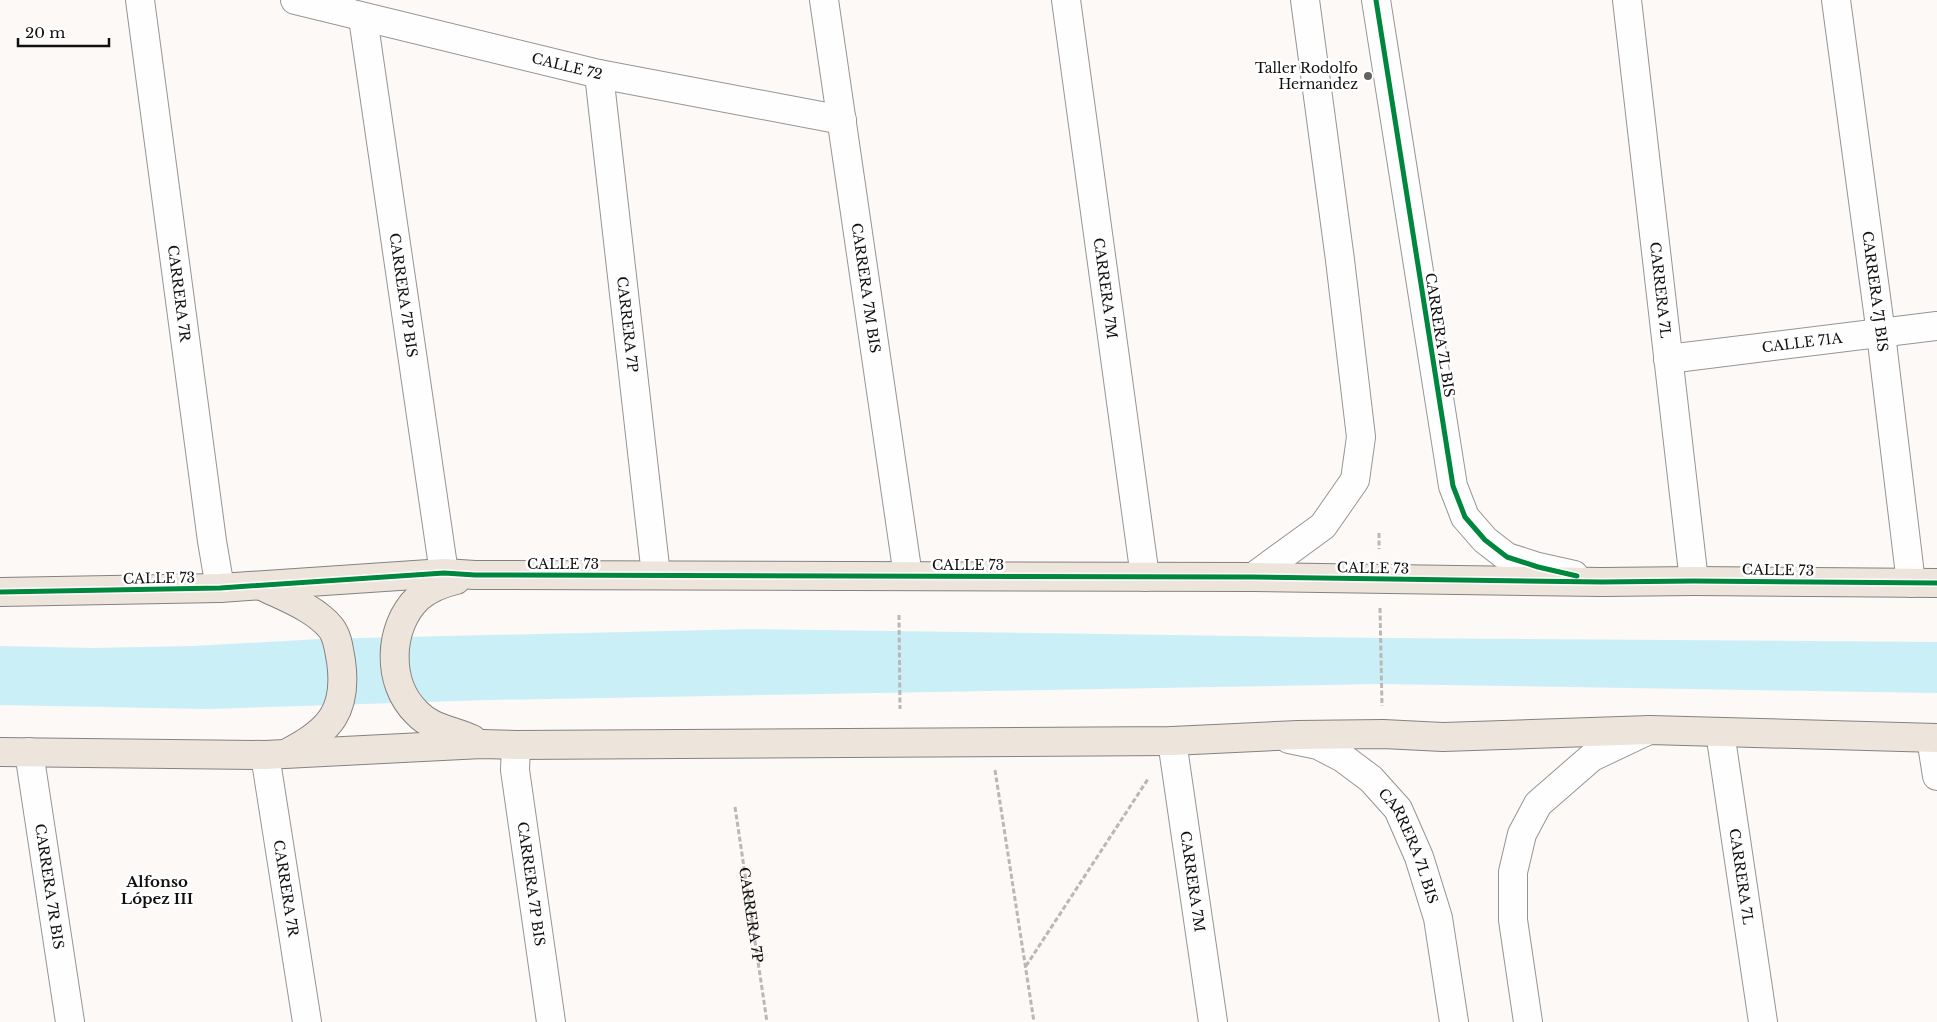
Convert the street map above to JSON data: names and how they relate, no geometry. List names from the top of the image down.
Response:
{
  "streets": {
    "main road": ["CALLE 73"],
    "street": [
      "CALLE 72",
      "CARRERA 7M BIS",
      "CARRERA 7M",
      "CARRERA 7L",
      "CARRERA 7J BIS",
      "CARRERA 7R",
      "CARRERA 7P BIS",
      "CARRERA 7P",
      "CARRERA 7L BIS",
      "CALLE 71A",
      "CARRERA 7R BIS"
    ]
  },
  "crossings": [
    ["CALLE 72", "CARRERA 7M BIS"],
    ["CALLE 72", "CARRERA 7P BIS"],
    ["CALLE 72", "CARRERA 7P"],
    ["CARRERA 7M BIS", "CALLE 73"],
    ["CARRERA 7M", "CALLE 73"],
    ["CARRERA 7L", "CALLE 71A"],
    ["CARRERA 7L", "CALLE 73"],
    ["CARRERA 7J BIS", "CALLE 71A"],
    ["CARRERA 7J BIS", "CALLE 73"],
    ["CARRERA 7R", "CALLE 73"],
    ["CARRERA 7P BIS", "CALLE 73"],
    ["CARRERA 7P", "CALLE 73"],
    ["CARRERA 7L BIS", "CALLE 73"]
  ],
  "districts": ["Alfonso López III"],
  "places": ["Taller Rodolfo Hernandez"],
  "scale_bar": "20 m"
}
